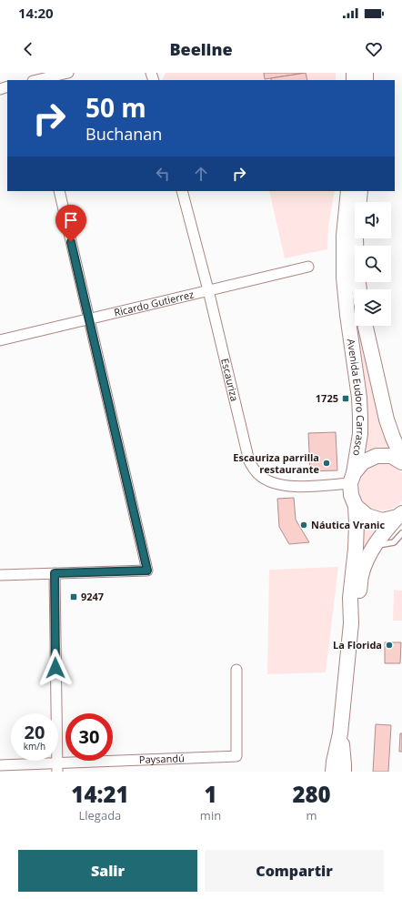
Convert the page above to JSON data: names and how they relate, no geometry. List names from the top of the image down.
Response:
{
  "streets": {
    "main road": ["Avenida Eudoro Carrasco"],
    "street": ["Ricardo Gutierrez", "Escauriza", "Paysandú"]
  },
  "crossings": [
    ["Ricardo Gutierrez", "Escauriza"],
    ["Escauriza", "Avenida Eudoro Carrasco"]
  ],
  "places": {
    "transit": ["1725", "9247"],
    "other": ["Escauriza parrilla restaurante", "Náutica Vranic", "La Florida"]
  },
  "page": {
    "status": "14:20",
    "header": "Beeline",
    "turn": ["50 m", "Buchanan"],
    "speed": "20 km/h",
    "limit": "30",
    "eta": [
      "14:21",
      "Llegada",
      "1",
      "min",
      "280",
      "m"
    ],
    "buttons": ["Salir", "Compartir"]
  }
}
